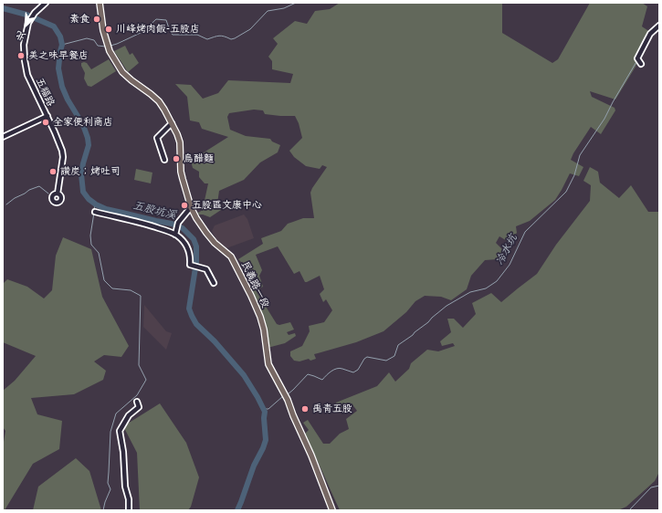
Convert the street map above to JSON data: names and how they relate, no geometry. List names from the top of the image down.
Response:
{
  "streets": {
    "main road": ["民義路一段"],
    "street": ["五福路"]
  },
  "water": ["五股坑溪", "冷水坑"],
  "places": [
    "素食",
    "川峰烤肉飯-五股店",
    "美之味早餐店",
    "全家便利商店",
    "烏醋麵",
    "讚炭；烤吐司",
    "五股區文康中心",
    "禹青五股"
  ],
  "north": "bottom left"
}
